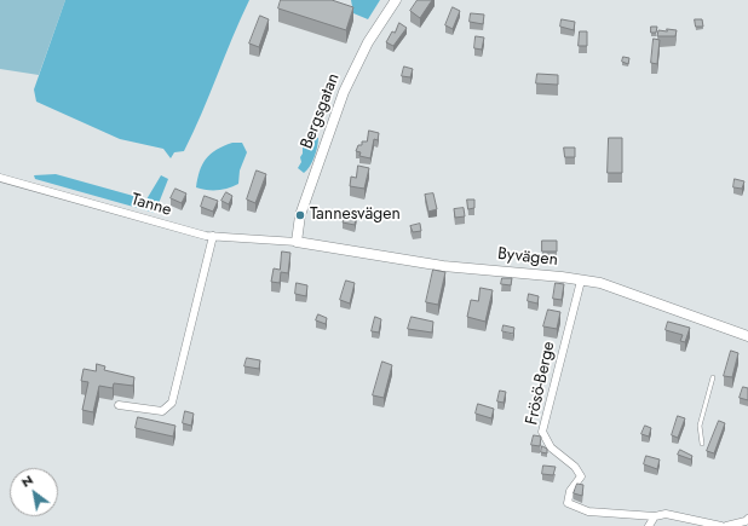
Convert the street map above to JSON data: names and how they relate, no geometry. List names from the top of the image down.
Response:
{
  "streets": {
    "street": [
      "Bergsgatan",
      "Tanne",
      "Byvägen",
      "Frösö-Berge"
    ]
  },
  "crossings": [
    ["Bergsgatan", "Tanne"],
    ["Bergsgatan", "Byvägen"],
    ["Tanne", "Byvägen"],
    ["Byvägen", "Frösö-Berge"]
  ],
  "places": ["Tannesvägen"],
  "north": "top left"
}
